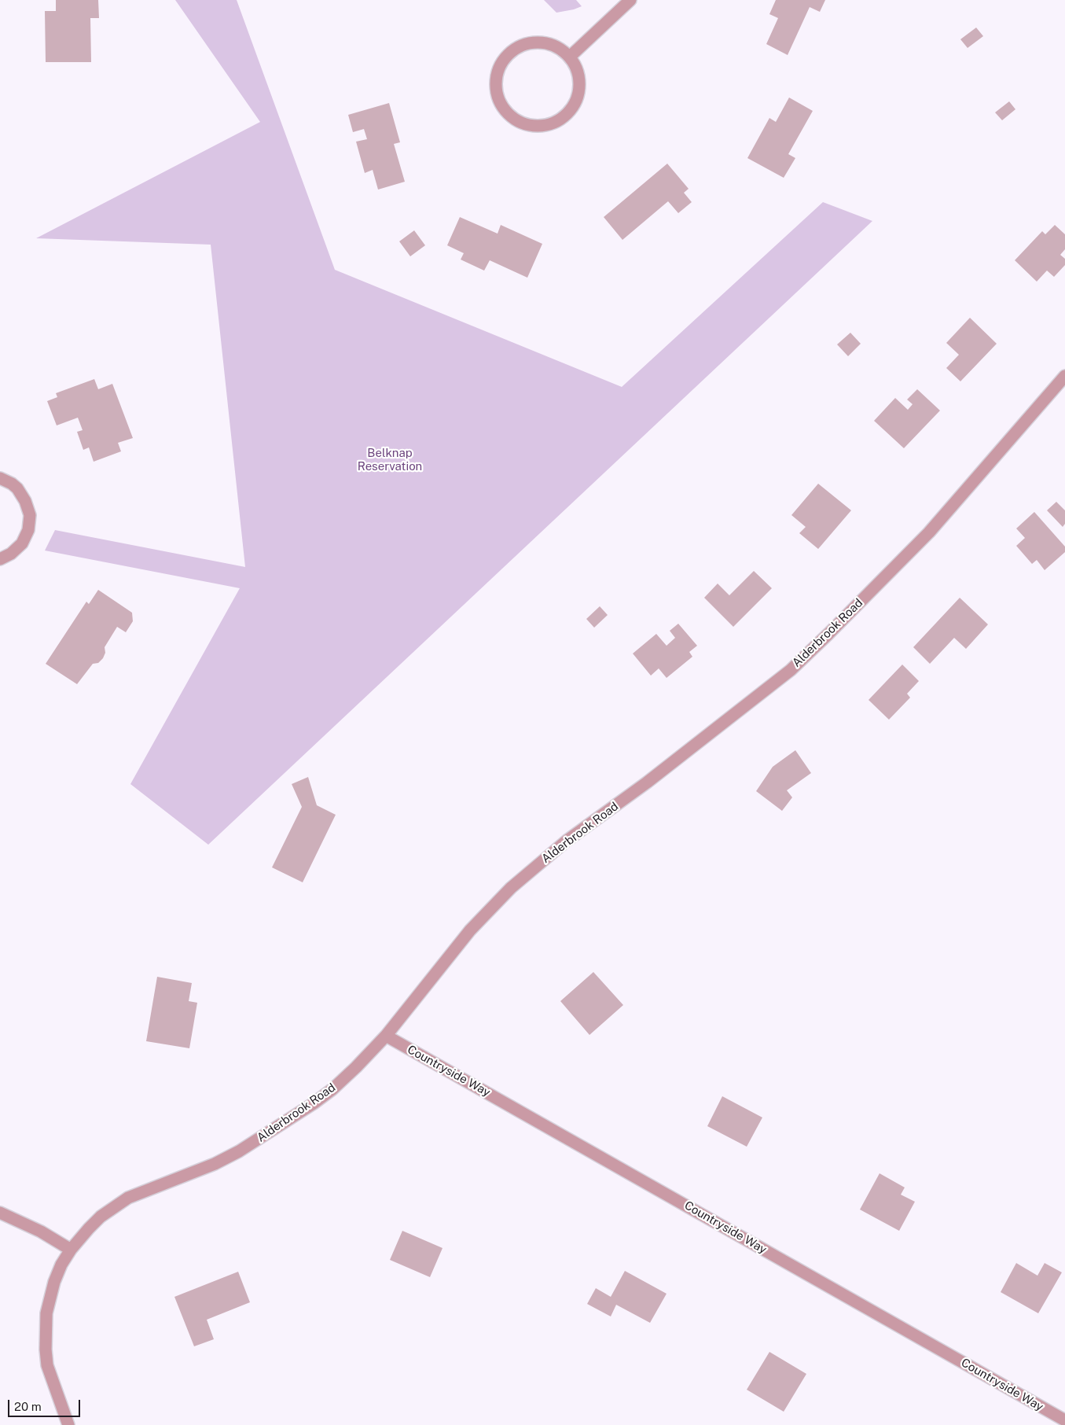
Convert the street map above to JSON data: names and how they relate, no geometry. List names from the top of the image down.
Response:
{
  "streets": {
    "street": ["Alderbrook Road", "Countryside Way"]
  },
  "crossings": [
    ["Alderbrook Road", "Countryside Way"]
  ],
  "parks": ["Belknap Reservation"],
  "scale_bar": "20 m"
}
